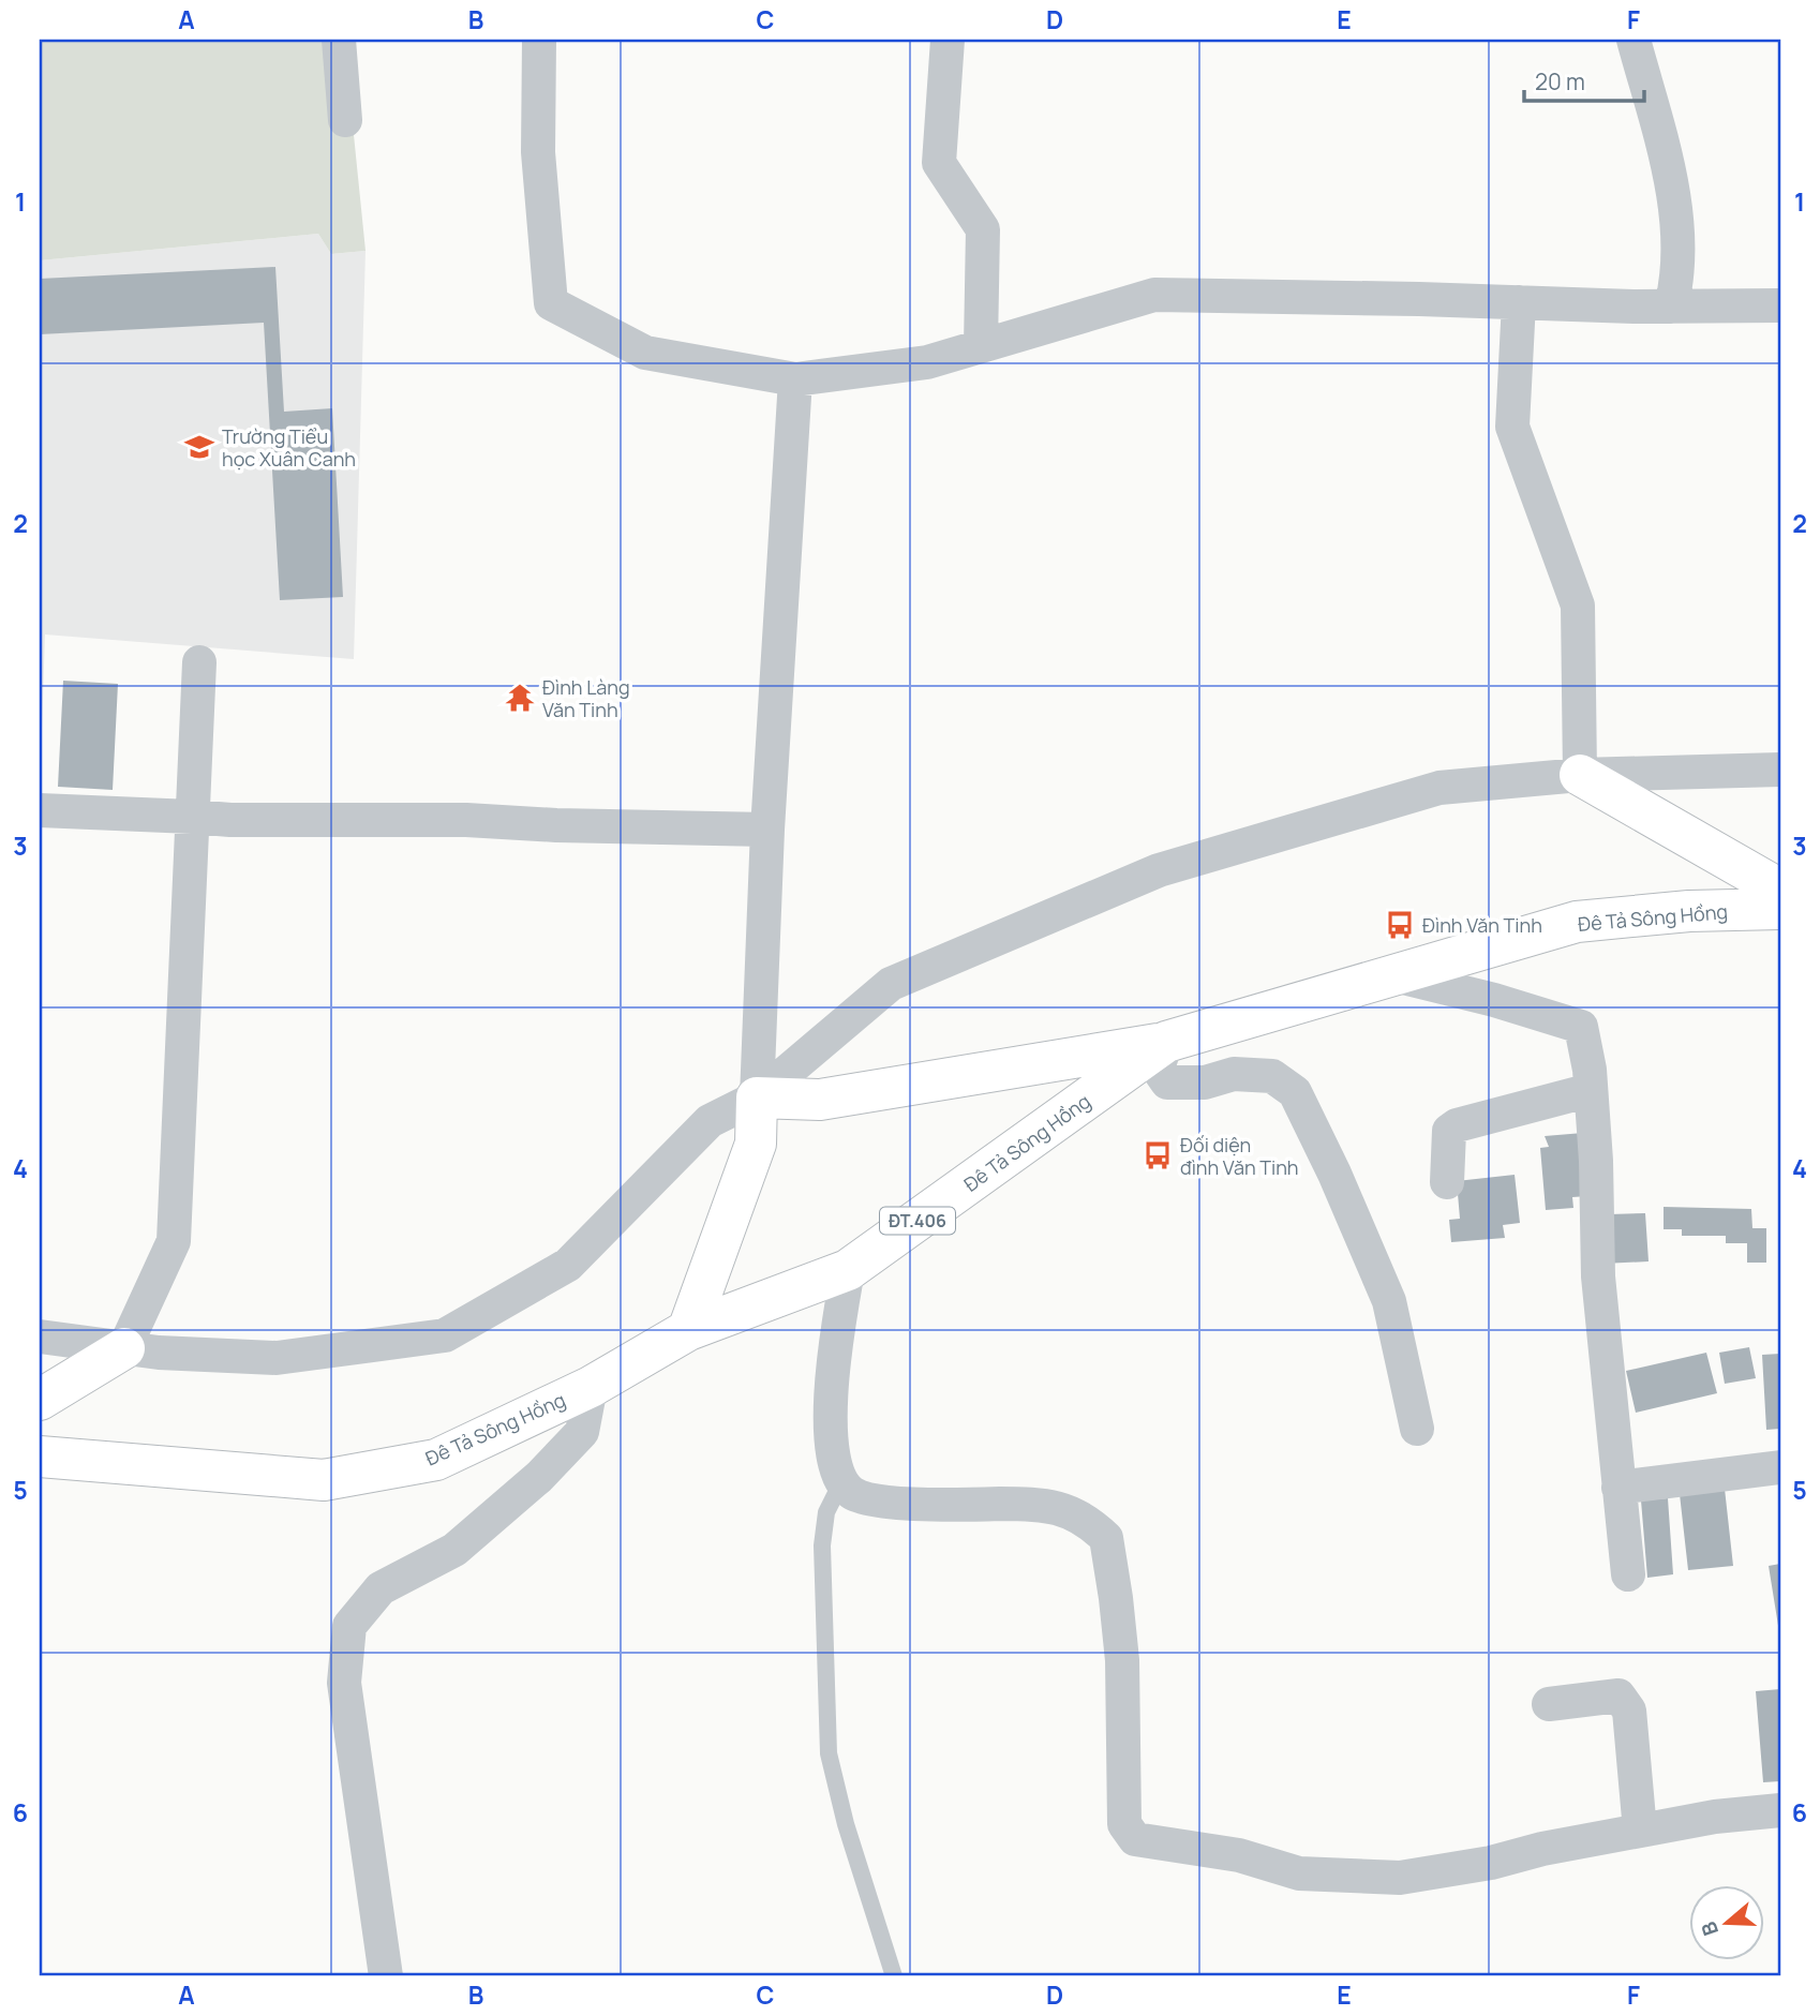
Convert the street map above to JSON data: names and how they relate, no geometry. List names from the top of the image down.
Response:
{
  "streets": {
    "main road": ["Đê Tả Sông Hồng", "ĐT.406"]
  },
  "places": {
    "school or university": ["Trường Tiểu học Xuân Canh"],
    "temple": ["Đình Làng Văn Tinh"],
    "bus stop": ["Đình Văn Tinh", "Đối diện đình Văn Tinh"]
  },
  "scale_bar": "20 m",
  "north": "left",
  "grid": {
    "columns": [
      "A",
      "B",
      "C",
      "D",
      "E",
      "F"
    ],
    "rows": [
      "1",
      "2",
      "3",
      "4",
      "5",
      "6"
    ]
  }
}
